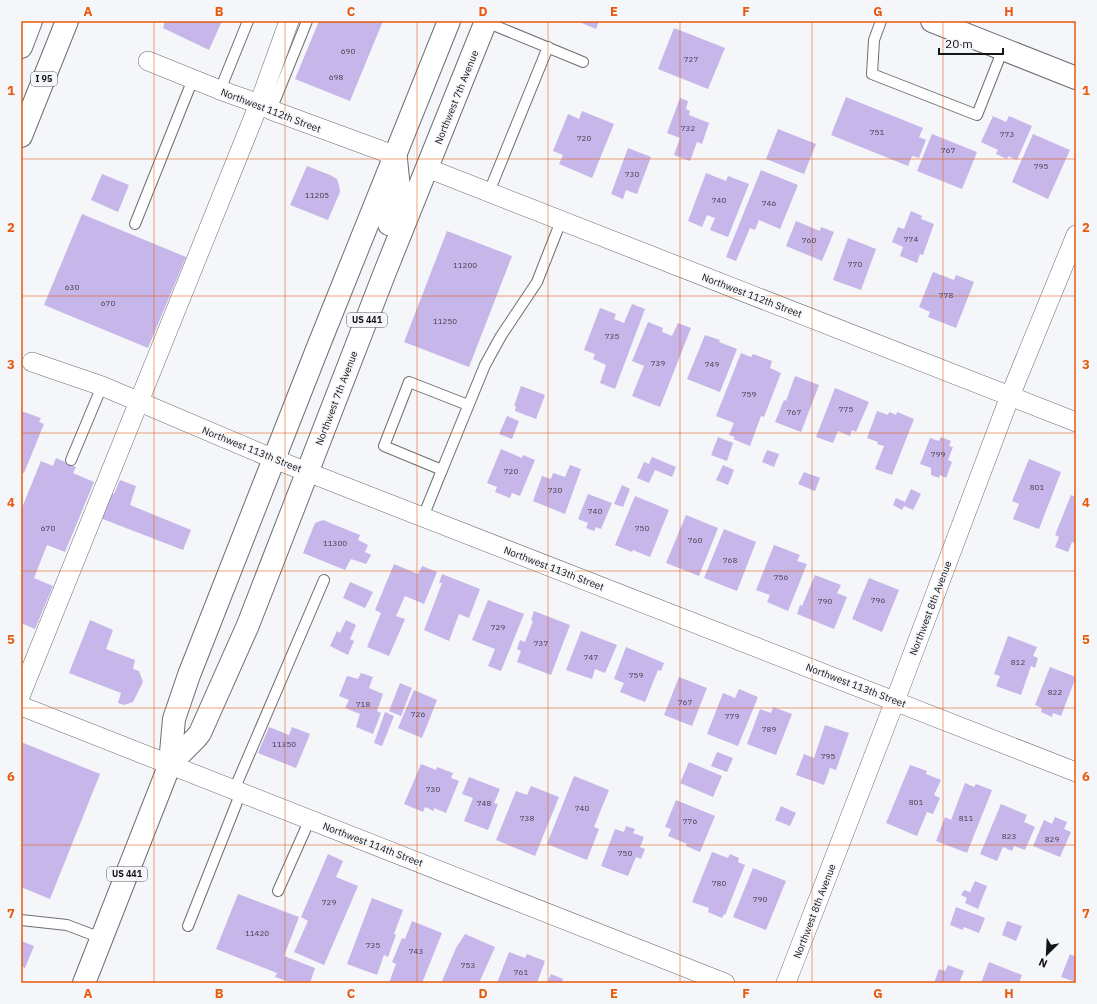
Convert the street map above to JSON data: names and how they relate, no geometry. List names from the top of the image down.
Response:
{
  "streets": {
    "main road": ["I 95", "Northwest 7th Avenue", "US 441"],
    "street": [
      "Northwest 112th Street",
      "Northwest 113th Street",
      "Northwest 8th Avenue",
      "Northwest 114th Street"
    ]
  },
  "crossings": [
    ["Northwest 7th Avenue", "Northwest 112th Street"],
    ["Northwest 7th Avenue", "Northwest 113th Street"],
    ["Northwest 7th Avenue", "Northwest 114th Street"],
    ["Northwest 112th Street", "Northwest 8th Avenue"],
    ["Northwest 113th Street", "Northwest 8th Avenue"]
  ],
  "house_numbers": [
    "690",
    "727",
    "698",
    "732",
    "751",
    "773",
    "720",
    "767",
    "795",
    "730",
    "11205",
    "740",
    "746",
    "774",
    "760",
    "770",
    "11200",
    "630",
    "778",
    "670",
    "11250",
    "735",
    "739",
    "749",
    "759",
    "775",
    "767",
    "799",
    "720",
    "801",
    "730",
    "740",
    "670",
    "750",
    "760",
    "11300",
    "768",
    "756",
    "796",
    "790",
    "729",
    "737",
    "747",
    "812",
    "759",
    "822",
    "767",
    "718",
    "726",
    "779",
    "789",
    "11350",
    "795",
    "730",
    "801",
    "748",
    "740",
    "738",
    "811",
    "776",
    "823",
    "829",
    "750",
    "780",
    "790",
    "729",
    "11420",
    "735",
    "743",
    "753",
    "761"
  ],
  "scale_bar": "20 m",
  "north": "bottom left",
  "grid": {
    "columns": [
      "A",
      "B",
      "C",
      "D",
      "E",
      "F",
      "G",
      "H"
    ],
    "rows": [
      "1",
      "2",
      "3",
      "4",
      "5",
      "6",
      "7"
    ]
  }
}
